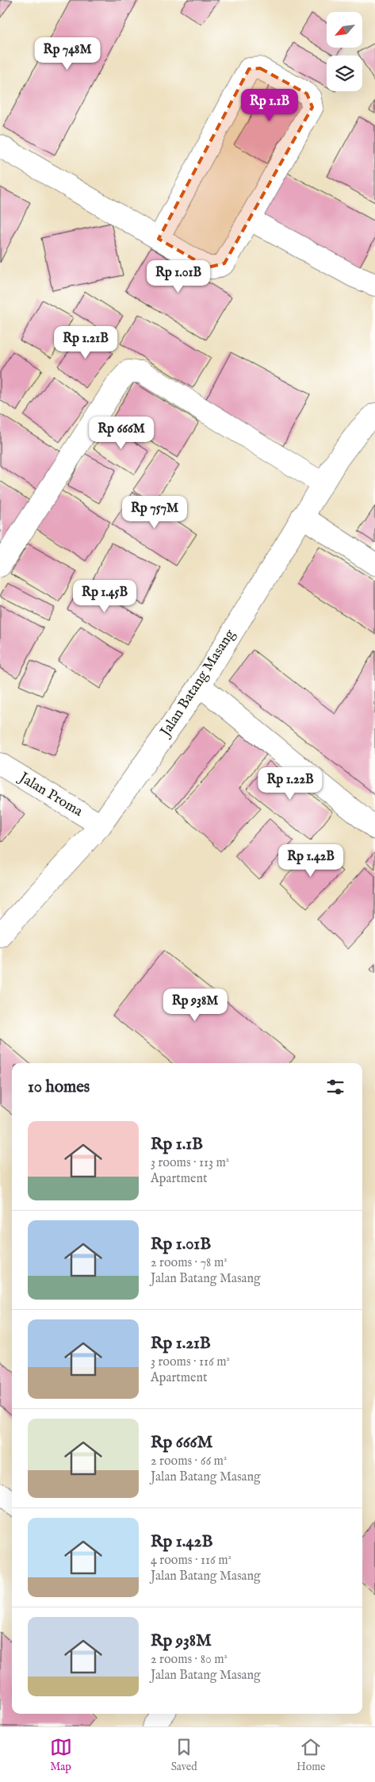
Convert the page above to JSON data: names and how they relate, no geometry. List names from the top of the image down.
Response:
{
  "streets": {
    "street": ["Jalan Batang Masang", "Jalan Proma"]
  },
  "crossings": [
    ["Jalan Batang Masang", "Jalan Proma"]
  ],
  "north": "bottom left",
  "page": {
    "price": [
      "Rp 748M",
      "Rp 1.1B",
      "Rp 1.01B",
      "Rp 1.21B",
      "Rp 666M",
      "Rp 757M",
      "Rp 1.45B",
      "Rp 1.22B",
      "Rp 1.42B",
      "Rp 938M"
    ],
    "heading": "10 homes",
    "list": [
      {
        "name": "Rp 1.1B",
        "note": "3 rooms · 113 m² · Apartment"
      },
      {
        "name": "Rp 1.01B",
        "note": "2 rooms · 78 m² · Jalan Batang Masang"
      },
      {
        "name": "Rp 1.21B",
        "note": "3 rooms · 116 m² · Apartment"
      },
      {
        "name": "Rp 666M",
        "note": "2 rooms · 66 m² · Jalan Batang Masang"
      },
      {
        "name": "Rp 1.42B",
        "note": "4 rooms · 116 m² · Jalan Batang Masang"
      },
      {
        "name": "Rp 938M",
        "note": "2 rooms · 80 m² · Jalan Batang Masang"
      }
    ],
    "tabs": ["Map", "Saved", "Home"]
  }
}
